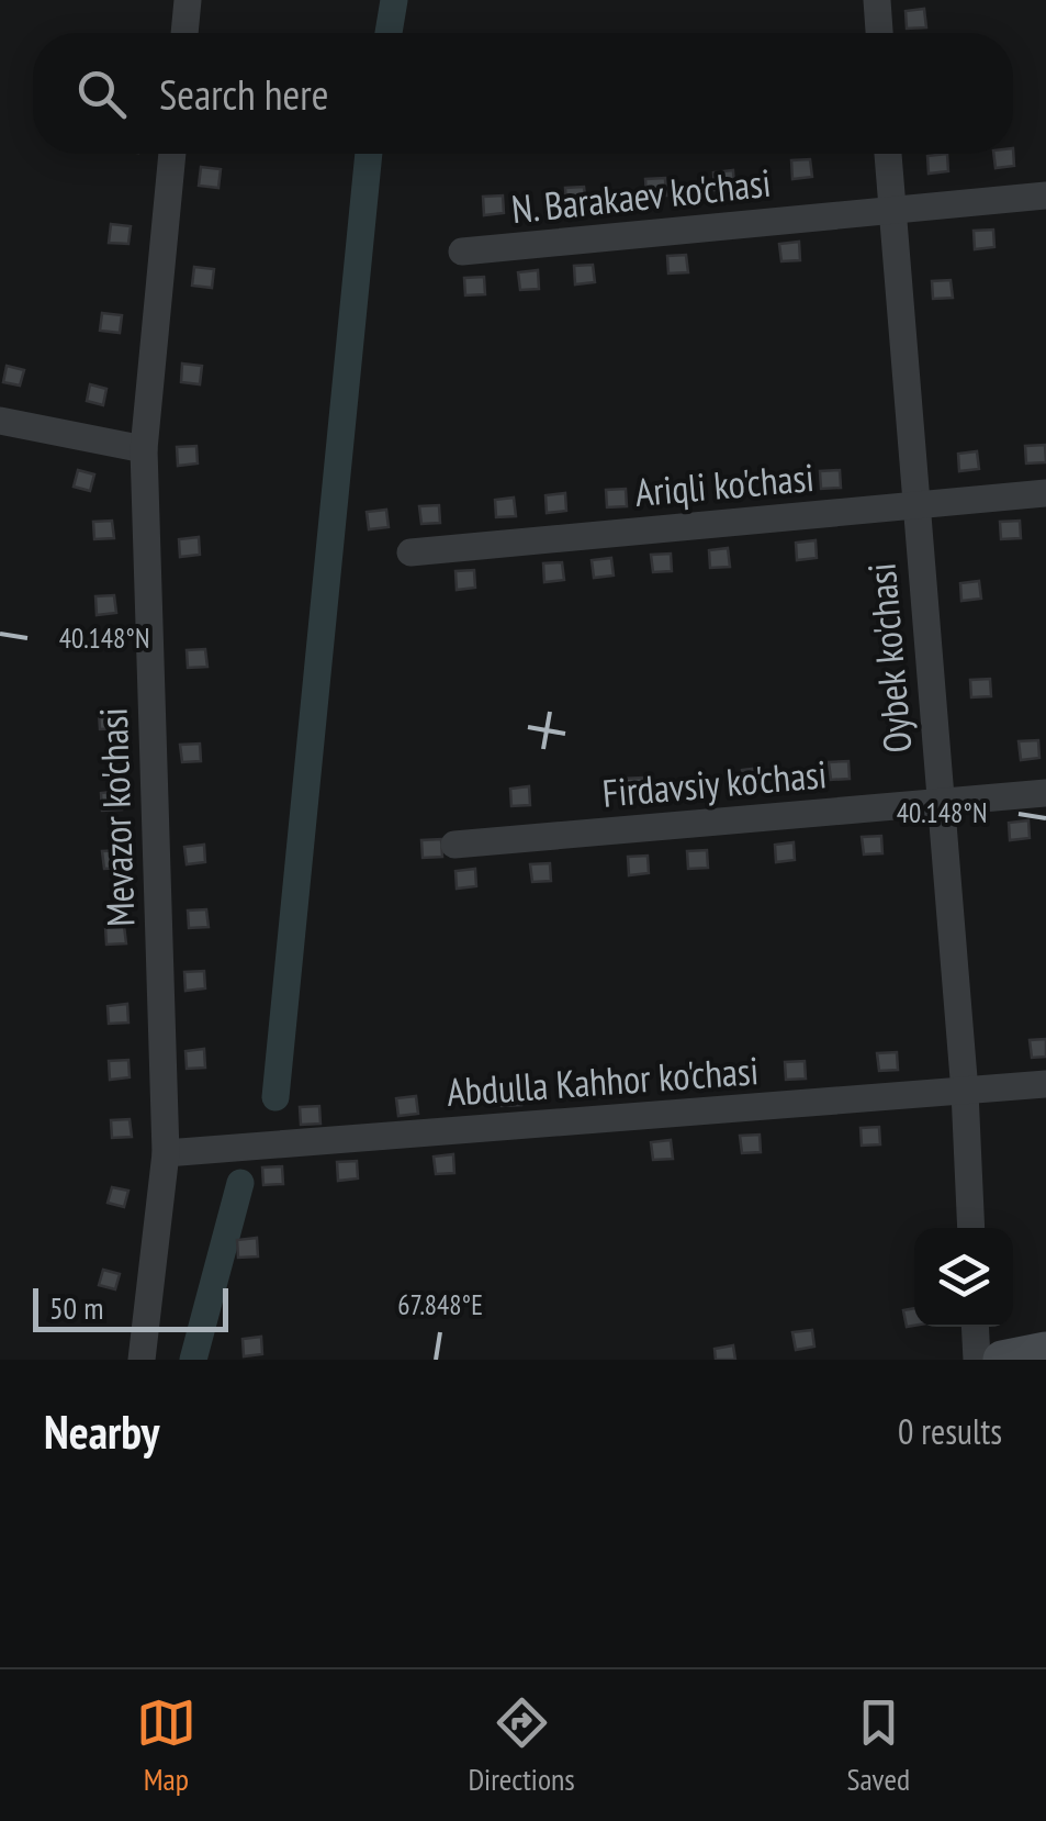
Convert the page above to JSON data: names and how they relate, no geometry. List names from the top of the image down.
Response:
{
  "streets": {
    "street": [
      "N. Barakaev ko'chasi",
      "Ariqli ko'chasi",
      "Oybek ko'chasi",
      "Firdavsiy ko'chasi",
      "Mevazor ko'chasi",
      "Abdulla Kahhor ko'chasi"
    ]
  },
  "crossings": [
    ["N. Barakaev ko'chasi", "Oybek ko'chasi"],
    ["Ariqli ko'chasi", "Oybek ko'chasi"],
    ["Oybek ko'chasi", "Firdavsiy ko'chasi"],
    ["Oybek ko'chasi", "Abdulla Kahhor ko'chasi"],
    ["Mevazor ko'chasi", "Abdulla Kahhor ko'chasi"]
  ],
  "scale_bar": "50 m",
  "page": {
    "search": "Search here",
    "scale": "50 m",
    "heading": ["Nearby", "0 results"],
    "nav": ["Map", "Directions", "Saved"]
  },
  "coordinates": ["40.148°N", "67.848°E"]
}
